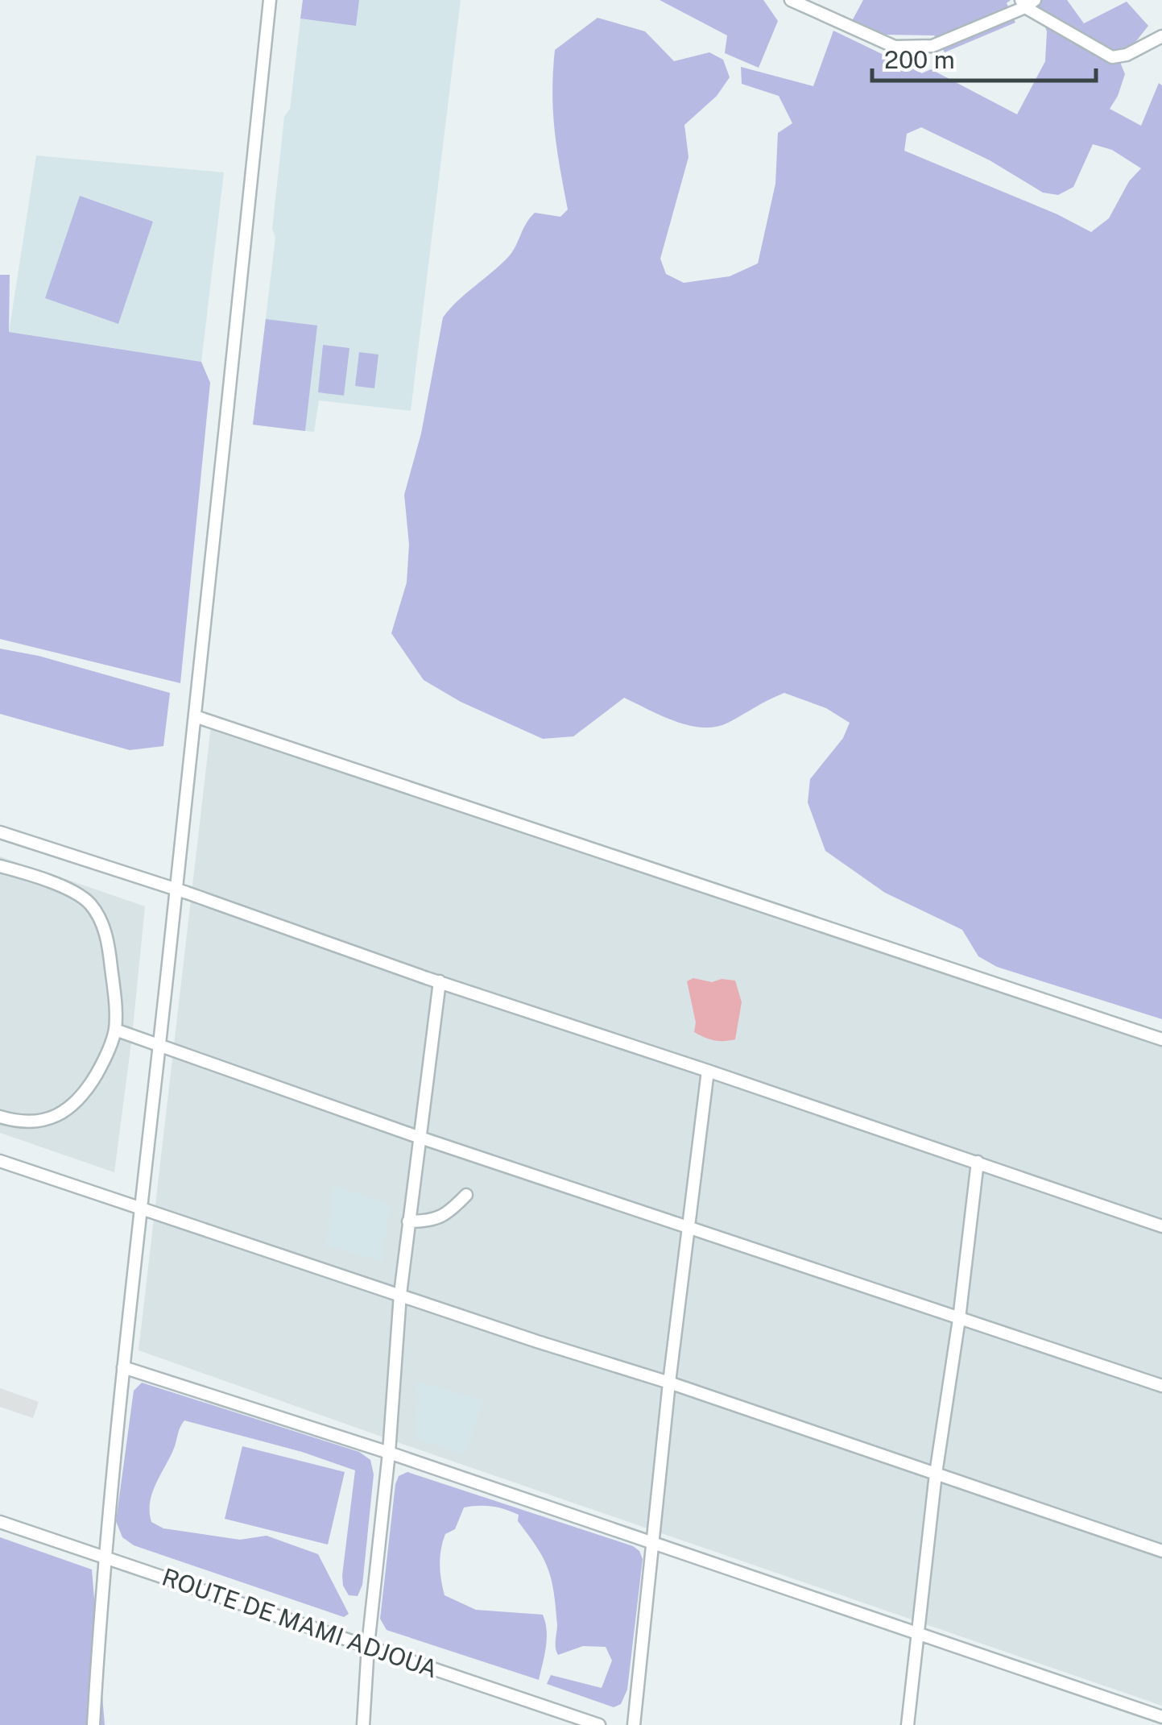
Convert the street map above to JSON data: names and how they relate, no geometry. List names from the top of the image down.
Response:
{
  "streets": {
    "street": ["ROUTE DE MAMI ADJOUA"]
  },
  "scale_bar": "200 m"
}
